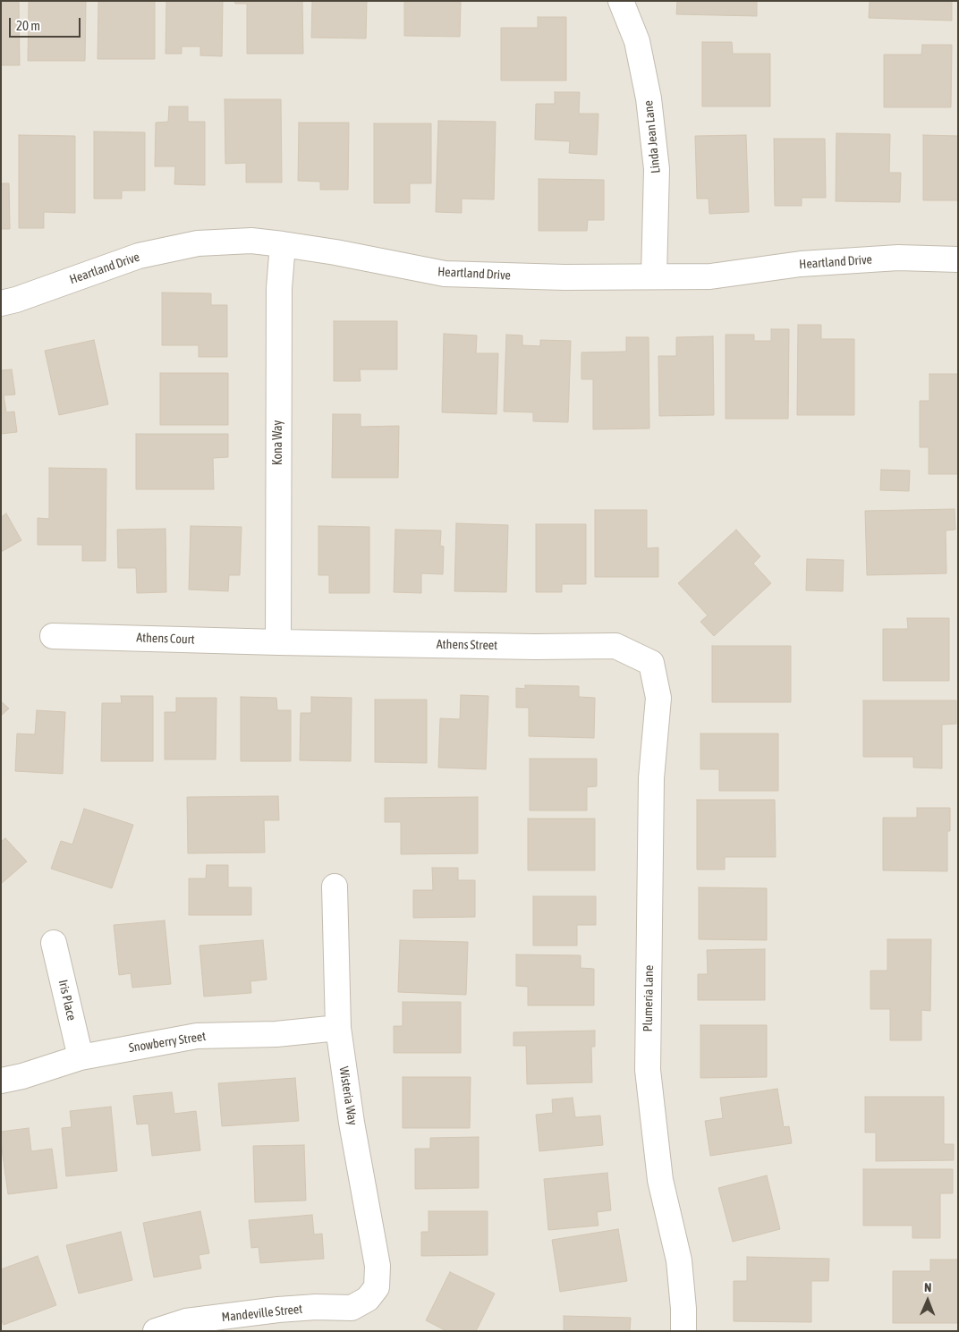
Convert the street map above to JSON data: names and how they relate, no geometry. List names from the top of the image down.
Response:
{
  "streets": {
    "street": [
      "Linda Jean Lane",
      "Heartland Drive",
      "Kona Way",
      "Athens Court",
      "Athens Street",
      "Plumeria Lane",
      "Iris Place",
      "Snowberry Street",
      "Wisteria Way",
      "Mandeville Street"
    ]
  },
  "crossings": [
    ["Linda Jean Lane", "Heartland Drive"],
    ["Heartland Drive", "Kona Way"],
    ["Kona Way", "Athens Court"],
    ["Kona Way", "Athens Street"],
    ["Athens Court", "Athens Street"],
    ["Athens Street", "Plumeria Lane"],
    ["Iris Place", "Snowberry Street"],
    ["Snowberry Street", "Wisteria Way"],
    ["Wisteria Way", "Mandeville Street"]
  ],
  "scale_bar": "20 m",
  "north": "top"
}
